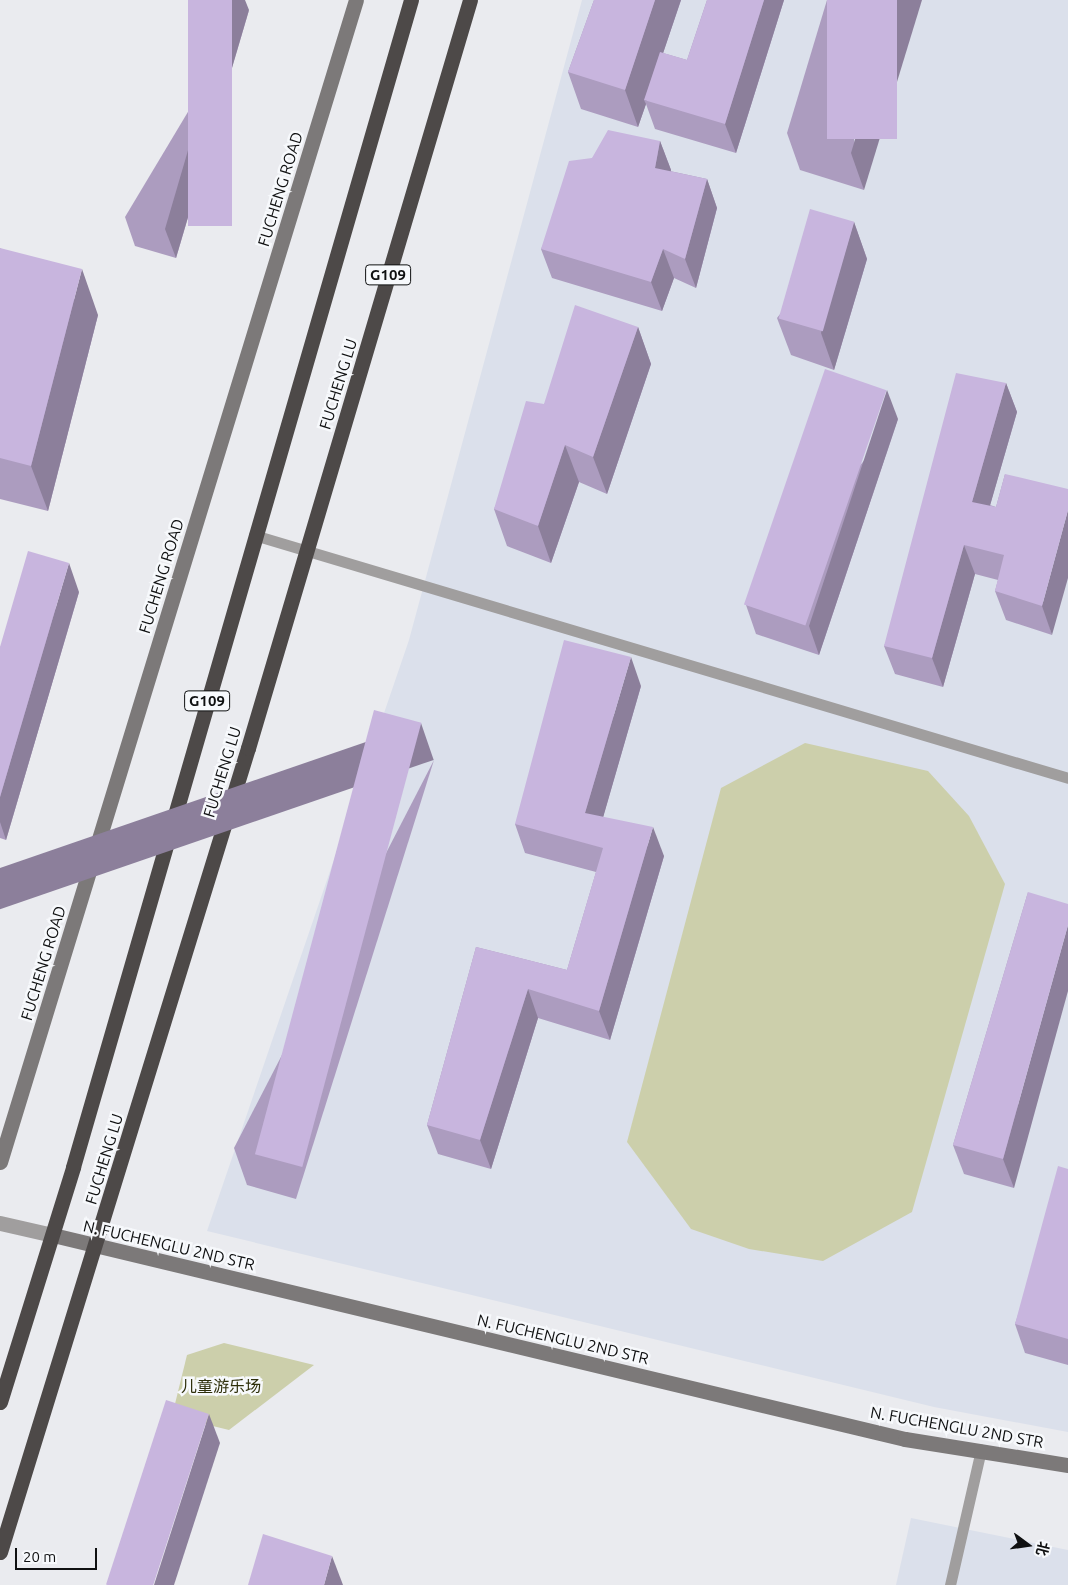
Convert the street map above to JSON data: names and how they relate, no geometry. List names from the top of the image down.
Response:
{
  "streets": {
    "highway": ["G109", "FUCHENG LU"],
    "street": ["FUCHENG ROAD", "N. FUCHENGLU 2ND STR"]
  },
  "crossings": [
    ["FUCHENG LU", "N. FUCHENGLU 2ND STR"]
  ],
  "parks": ["儿童游乐场"],
  "scale_bar": "20 m",
  "north": "right"
}
